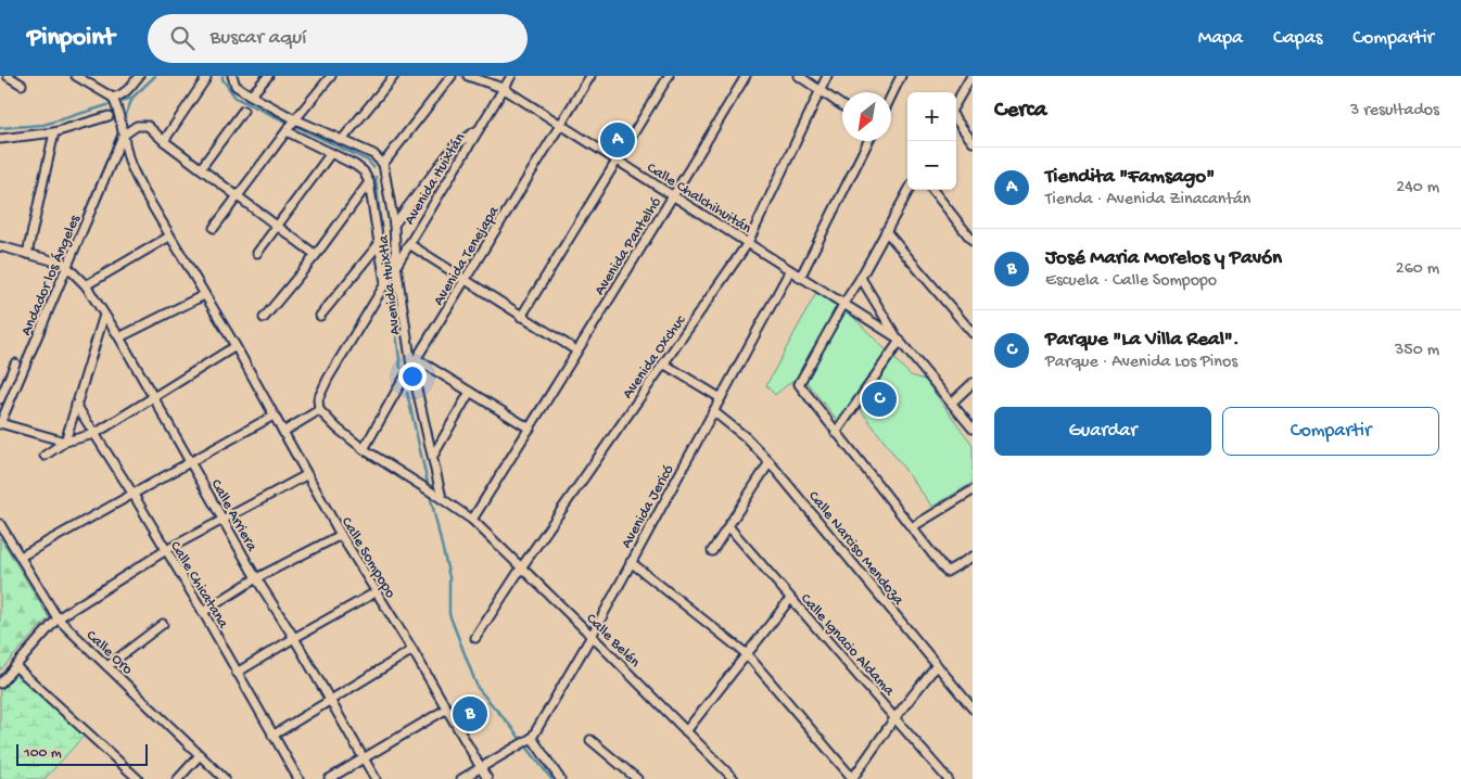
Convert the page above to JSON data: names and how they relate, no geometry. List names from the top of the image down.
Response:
{
  "streets": {
    "street": [
      "Avenida Huixtán",
      "Calle Chalchihuitán",
      "Avenida Pantelhó",
      "Avenida Tenejapa",
      "Andador los Ángeles",
      "Avenida Huixtla",
      "Avenida Oxchuc",
      "Avenida Jericó",
      "Calle Arriera",
      "Calle Narciso Mendoza",
      "Calle Sompopo",
      "Calle Chicatana",
      "Calle Belén",
      "Calle Ignacio Aldama",
      "Calle Oro"
    ]
  },
  "crossings": [
    ["Avenida Huixtán", "Calle Chalchihuitán"],
    ["Avenida Huixtán", "Avenida Huixtla"],
    ["Avenida Huixtán", "Calle Belén"],
    ["Calle Chalchihuitán", "Avenida Pantelhó"],
    ["Calle Chalchihuitán", "Avenida Tenejapa"],
    ["Calle Chalchihuitán", "Avenida Oxchuc"],
    ["Calle Chalchihuitán", "Avenida Jericó"],
    ["Avenida Pantelhó", "Calle Belén"],
    ["Avenida Tenejapa", "Avenida Huixtla"],
    ["Avenida Tenejapa", "Calle Belén"],
    ["Andador los Ángeles", "Calle Arriera"],
    ["Andador los Ángeles", "Calle Sompopo"],
    ["Avenida Huixtla", "Calle Belén"],
    ["Avenida Oxchuc", "Calle Belén"],
    ["Avenida Jericó", "Calle Narciso Mendoza"],
    ["Avenida Jericó", "Calle Sompopo"],
    ["Avenida Jericó", "Calle Belén"]
  ],
  "scale_bar": "100 m",
  "north": "bottom left",
  "page": {
    "header": "Pinpoint",
    "search": "Buscar aquí",
    "nav": ["Mapa", "Capas", "Compartir"],
    "heading": ["Cerca", "3 resultados"],
    "map_buttons": ["+", "−"],
    "pins": ["A", "C", "B"],
    "list": [
      {
        "mark": "A",
        "name": "Tiendita \"Famsago\"",
        "note": "Tienda · Avenida Zinacantán",
        "value": "240 m"
      },
      {
        "mark": "B",
        "name": "José Maria Morelos y Pavón",
        "note": "Escuela · Calle Sompopo",
        "value": "260 m"
      },
      {
        "mark": "C",
        "name": "Parque \"La Villa Real\".",
        "note": "Parque · Avenida Los Pinos",
        "value": "350 m"
      }
    ],
    "buttons": ["Guardar", "Compartir"],
    "scale": "100 m"
  }
}
